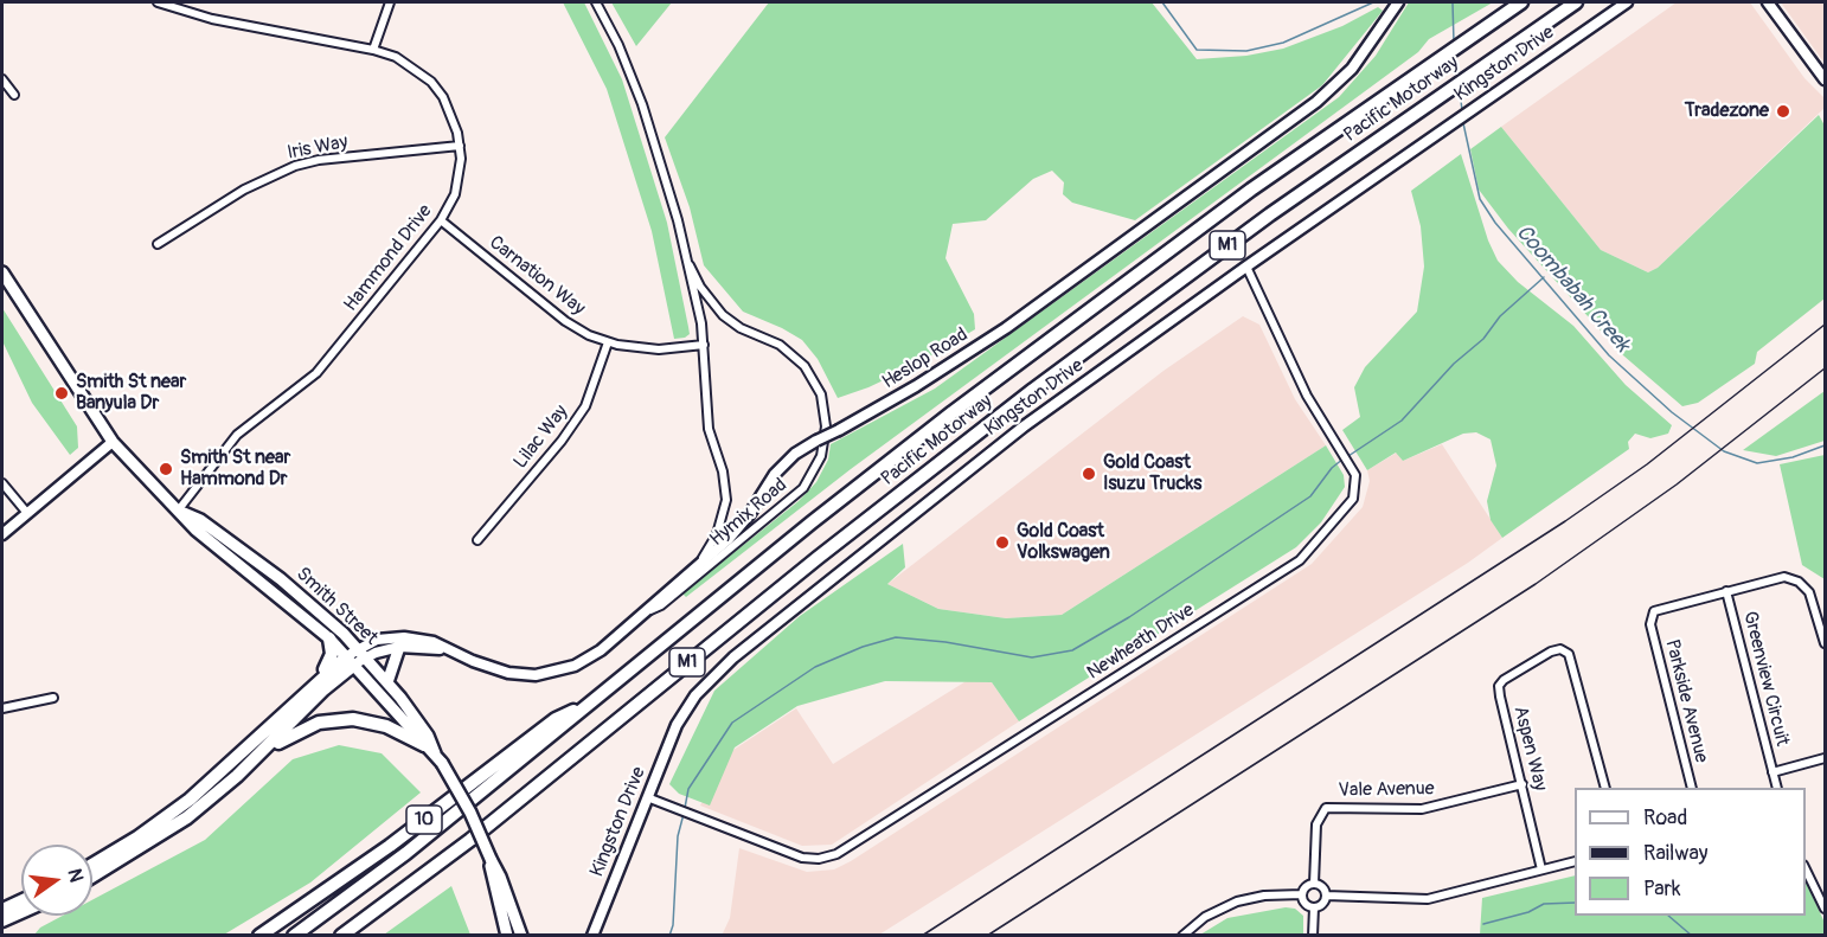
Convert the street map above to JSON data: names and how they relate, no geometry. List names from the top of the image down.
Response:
{
  "streets": {
    "highway": ["Pacific Motorway", "M1", "10"],
    "main road": ["Smith Street"],
    "street": [
      "Kingston Drive",
      "Iris Way",
      "Hammond Drive",
      "Carnation Way",
      "Heslop Road",
      "Lilac Way",
      "Hymix Road",
      "Newheath Drive",
      "Greenview Circuit",
      "Parkside Avenue",
      "Aspen Way",
      "Vale Avenue"
    ]
  },
  "crossings": [
    ["Kingston Drive", "Newheath Drive"],
    ["Pacific Motorway", "10"],
    ["Iris Way", "Hammond Drive"],
    ["Hammond Drive", "Carnation Way"],
    ["Hammond Drive", "Smith Street"],
    ["Carnation Way", "Lilac Way"],
    ["Carnation Way", "Hymix Road"],
    ["Heslop Road", "Hymix Road"],
    ["Heslop Road", "Smith Street"],
    ["Greenview Circuit", "Parkside Avenue"],
    ["Aspen Way", "Vale Avenue"]
  ],
  "water": ["Coombabah Creek"],
  "places": [
    "Tradezone",
    "Smith St near Banyula Dr",
    "Smith St near Hammond Dr",
    "Gold Coast Isuzu Trucks",
    "Gold Coast Volkswagen"
  ],
  "legend": ["Road", "Railway", "Park"],
  "north": "right"
}
